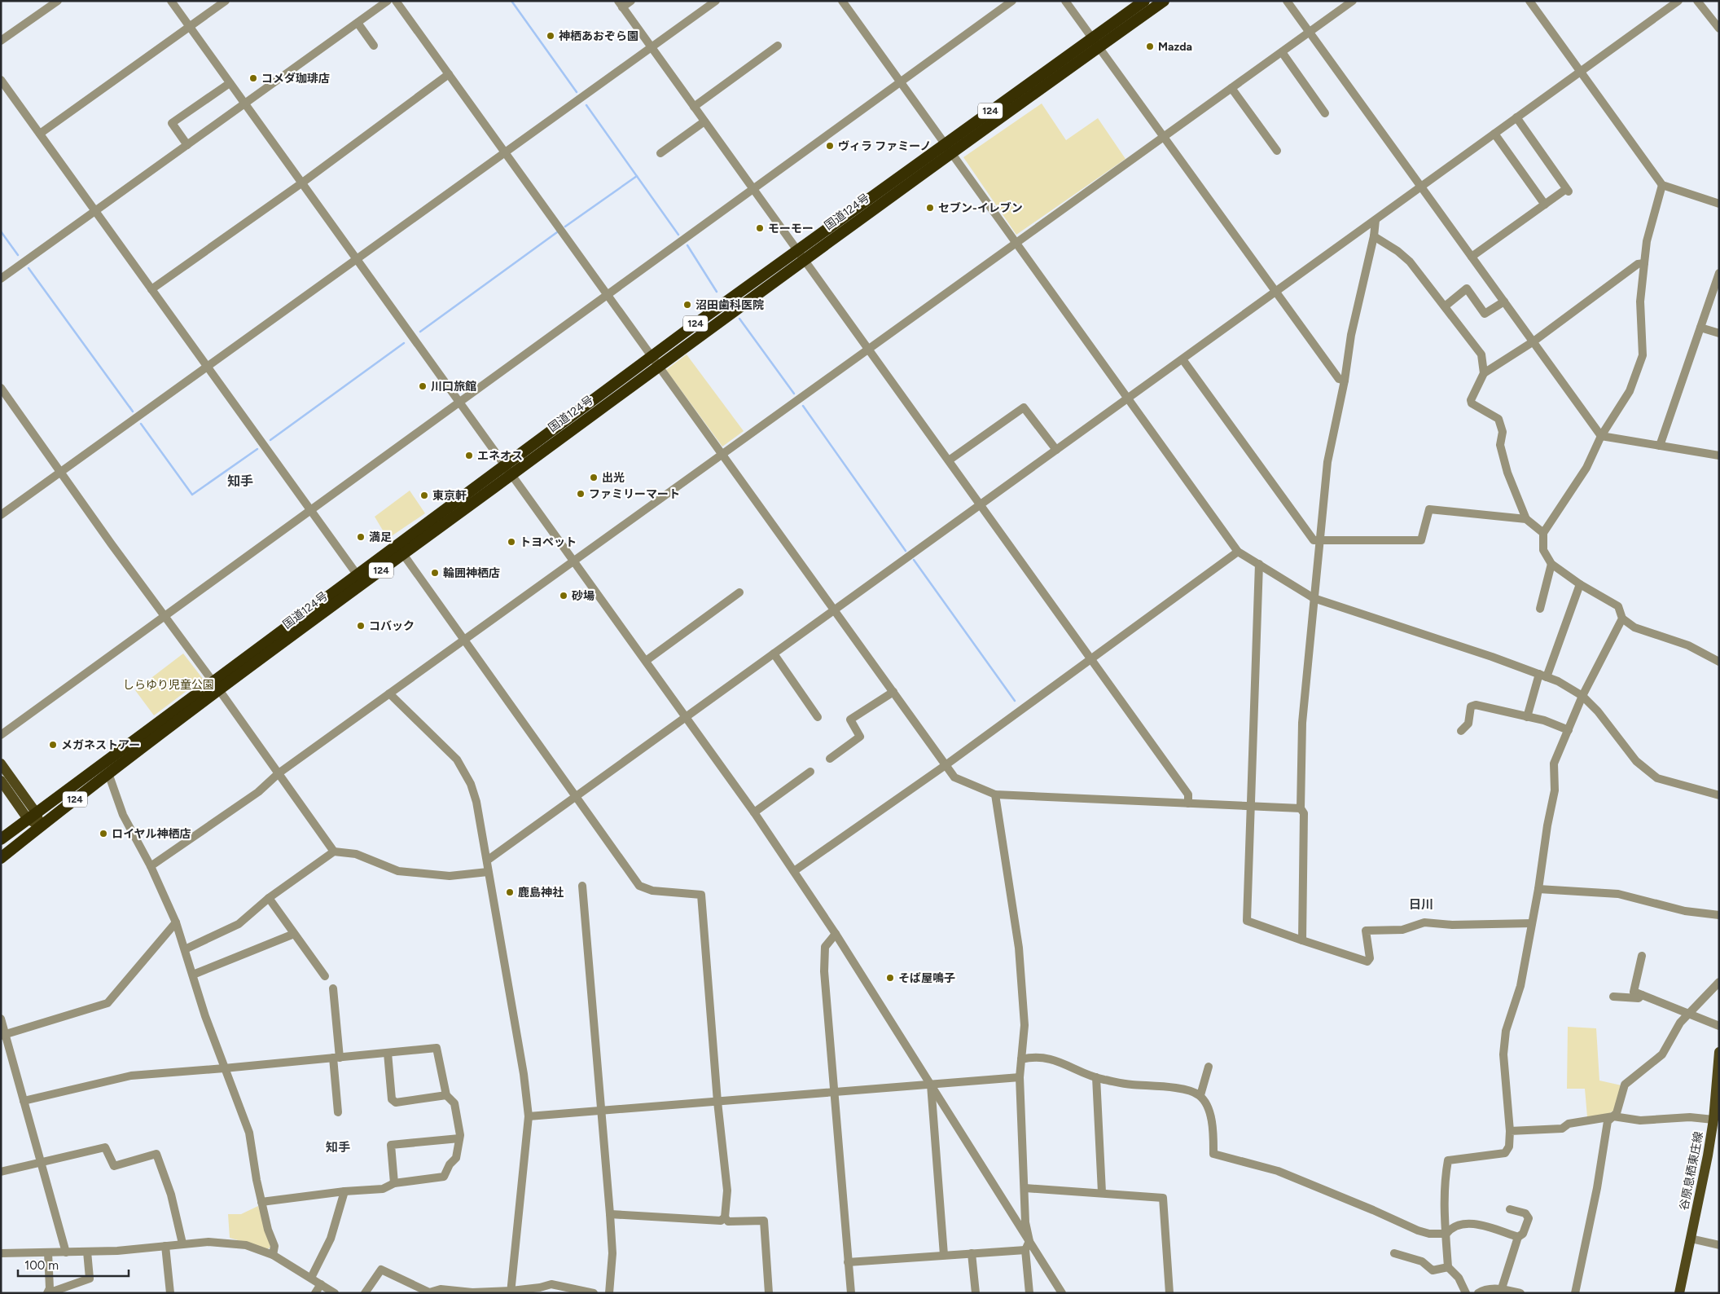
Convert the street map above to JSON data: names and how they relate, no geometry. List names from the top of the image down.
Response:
{
  "streets": {
    "highway": ["124", "国道124号"],
    "main road": ["谷原息栖東庄線"]
  },
  "districts": ["知手", "日川", "知手"],
  "parks": ["しらゆり児童公園"],
  "places": [
    "神栖あおぞら園",
    "Mazda",
    "コメダ珈琲店",
    "ヴィラ ファミーノ",
    "セブン-イレブン",
    "モーモー",
    "沼田歯科医院",
    "川口旅館",
    "エネオス",
    "出光",
    "ファミリーマート",
    "東京軒",
    "満足",
    "トヨペット",
    "輪囲神栖店",
    "砂場",
    "コバック",
    "メガネストアー",
    "ロイヤル神栖店",
    "鹿島神社",
    "そば屋鳴子"
  ],
  "scale_bar": "100 m"
}
